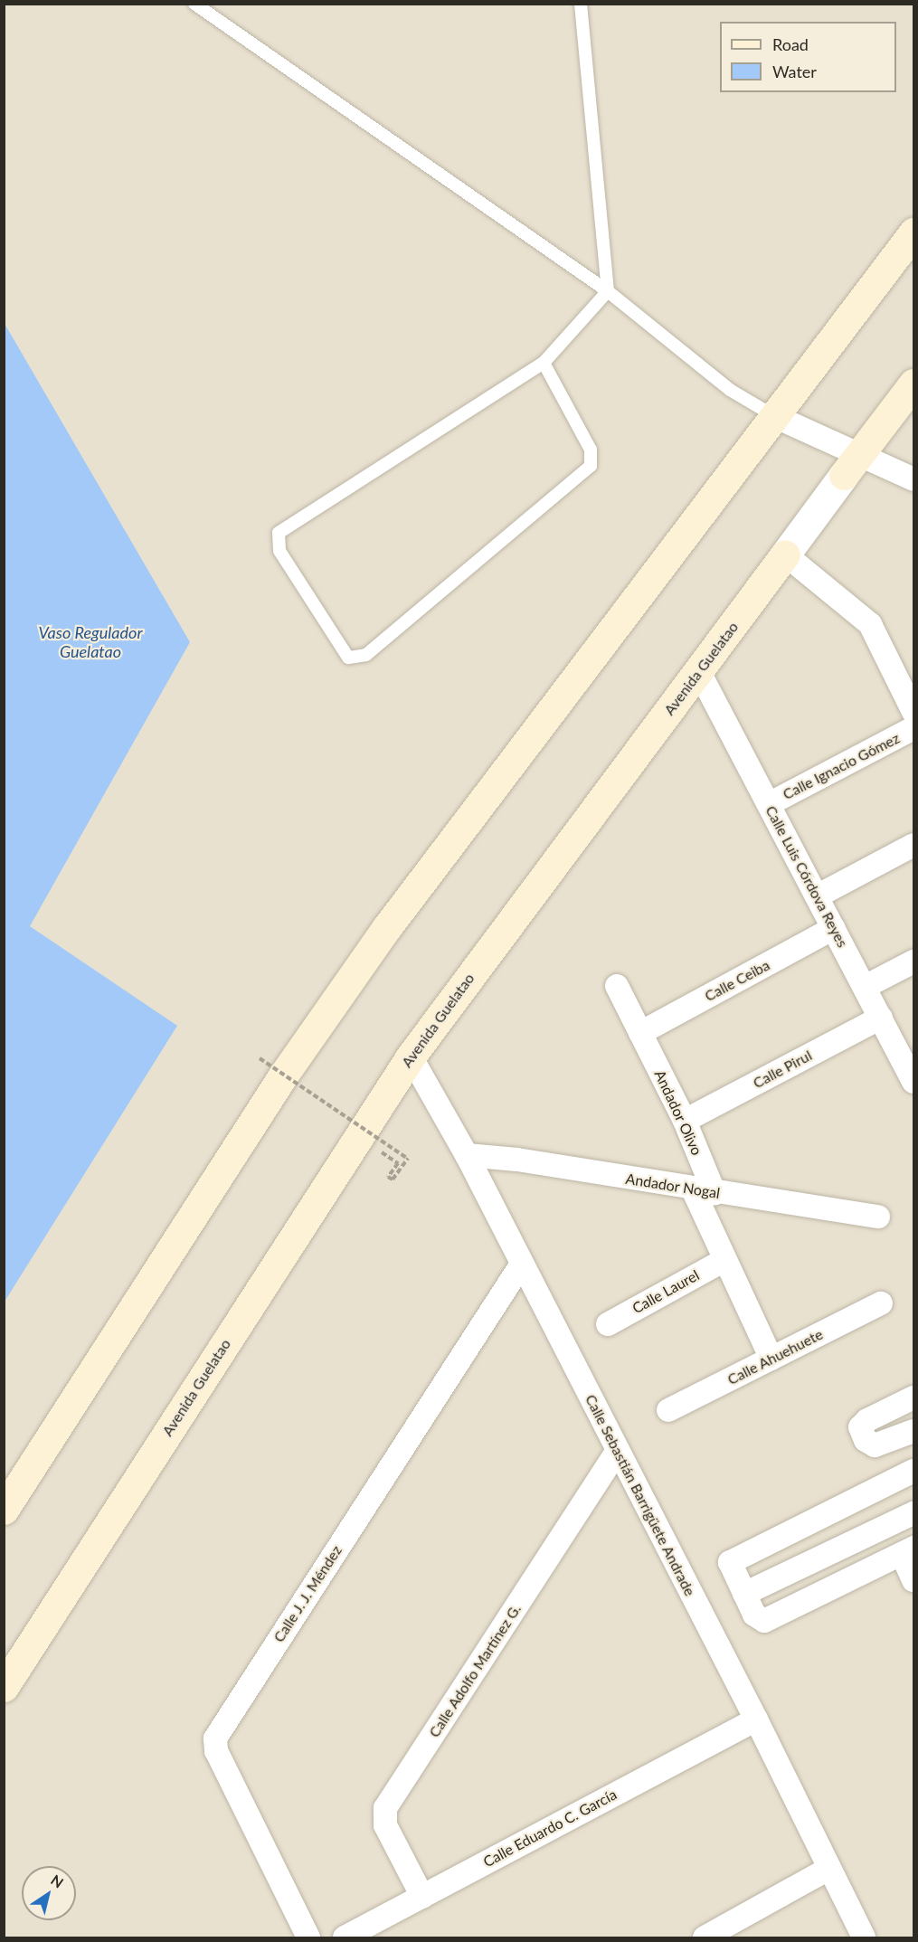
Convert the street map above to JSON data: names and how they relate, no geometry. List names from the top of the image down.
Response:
{
  "streets": {
    "main road": ["Avenida Guelatao"],
    "street": [
      "Calle Ignacio Gómez",
      "Calle Luis Córdova Reyes",
      "Calle Ceiba",
      "Calle Pirul",
      "Andador Olivo",
      "Andador Nogal",
      "Calle Laurel",
      "Calle Ahuehuete",
      "Calle Sebastián Barrigüete Andrade",
      "Calle J. J. Méndez",
      "Calle Adolfo Martínez G.",
      "Calle Eduardo C. García"
    ]
  },
  "crossings": [
    ["Avenida Guelatao", "Calle Luis Córdova Reyes"],
    ["Avenida Guelatao", "Calle Sebastián Barrigüete Andrade"],
    ["Calle Ignacio Gómez", "Calle Luis Córdova Reyes"],
    ["Calle Luis Córdova Reyes", "Calle Ceiba"],
    ["Calle Luis Córdova Reyes", "Calle Pirul"],
    ["Calle Ceiba", "Andador Olivo"],
    ["Calle Pirul", "Andador Olivo"],
    ["Andador Olivo", "Andador Nogal"],
    ["Andador Olivo", "Calle Laurel"],
    ["Andador Olivo", "Calle Ahuehuete"],
    ["Andador Nogal", "Calle Sebastián Barrigüete Andrade"],
    ["Calle Sebastián Barrigüete Andrade", "Calle J. J. Méndez"],
    ["Calle Sebastián Barrigüete Andrade", "Calle Adolfo Martínez G."],
    ["Calle Sebastián Barrigüete Andrade", "Calle Eduardo C. García"],
    ["Calle Adolfo Martínez G.", "Calle Eduardo C. García"]
  ],
  "water": ["Vaso Regulador Guelatao"],
  "legend": ["Road", "Water"],
  "north": "top right"
}
